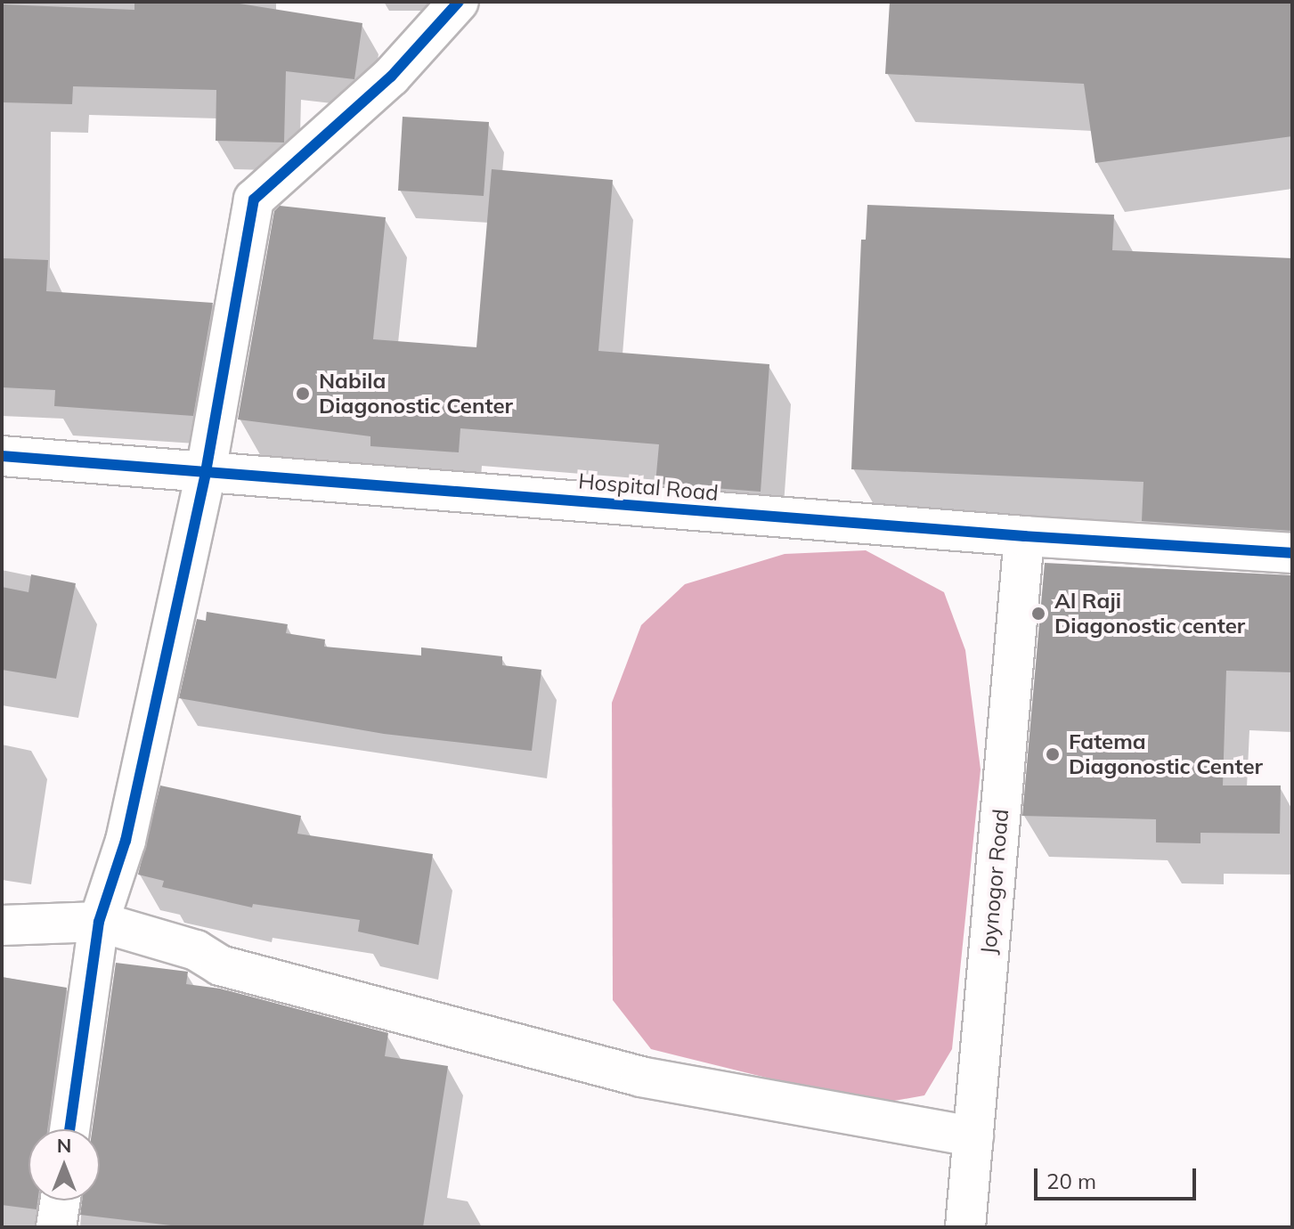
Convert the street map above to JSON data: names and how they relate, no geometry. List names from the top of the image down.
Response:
{
  "streets": {
    "street": ["Hospital Road", "Joynogor Road"]
  },
  "crossings": [
    ["Hospital Road", "Joynogor Road"]
  ],
  "places": ["Nabila Diagonostic Center", "Al Raji Diagonostic center", "Fatema Diagonostic Center"],
  "scale_bar": "20 m",
  "north": "top"
}
